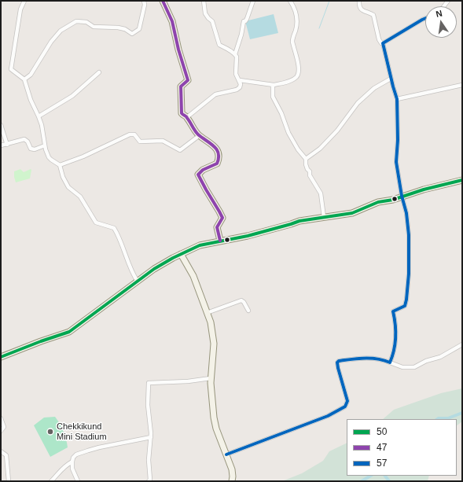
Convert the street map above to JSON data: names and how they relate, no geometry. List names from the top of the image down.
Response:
{
  "places": ["Chekkikund Mini Stadium"],
  "lines": ["transit line 47", "transit line 57", "transit line 50"],
  "legend": ["50", "47", "57"],
  "north": "top"
}
